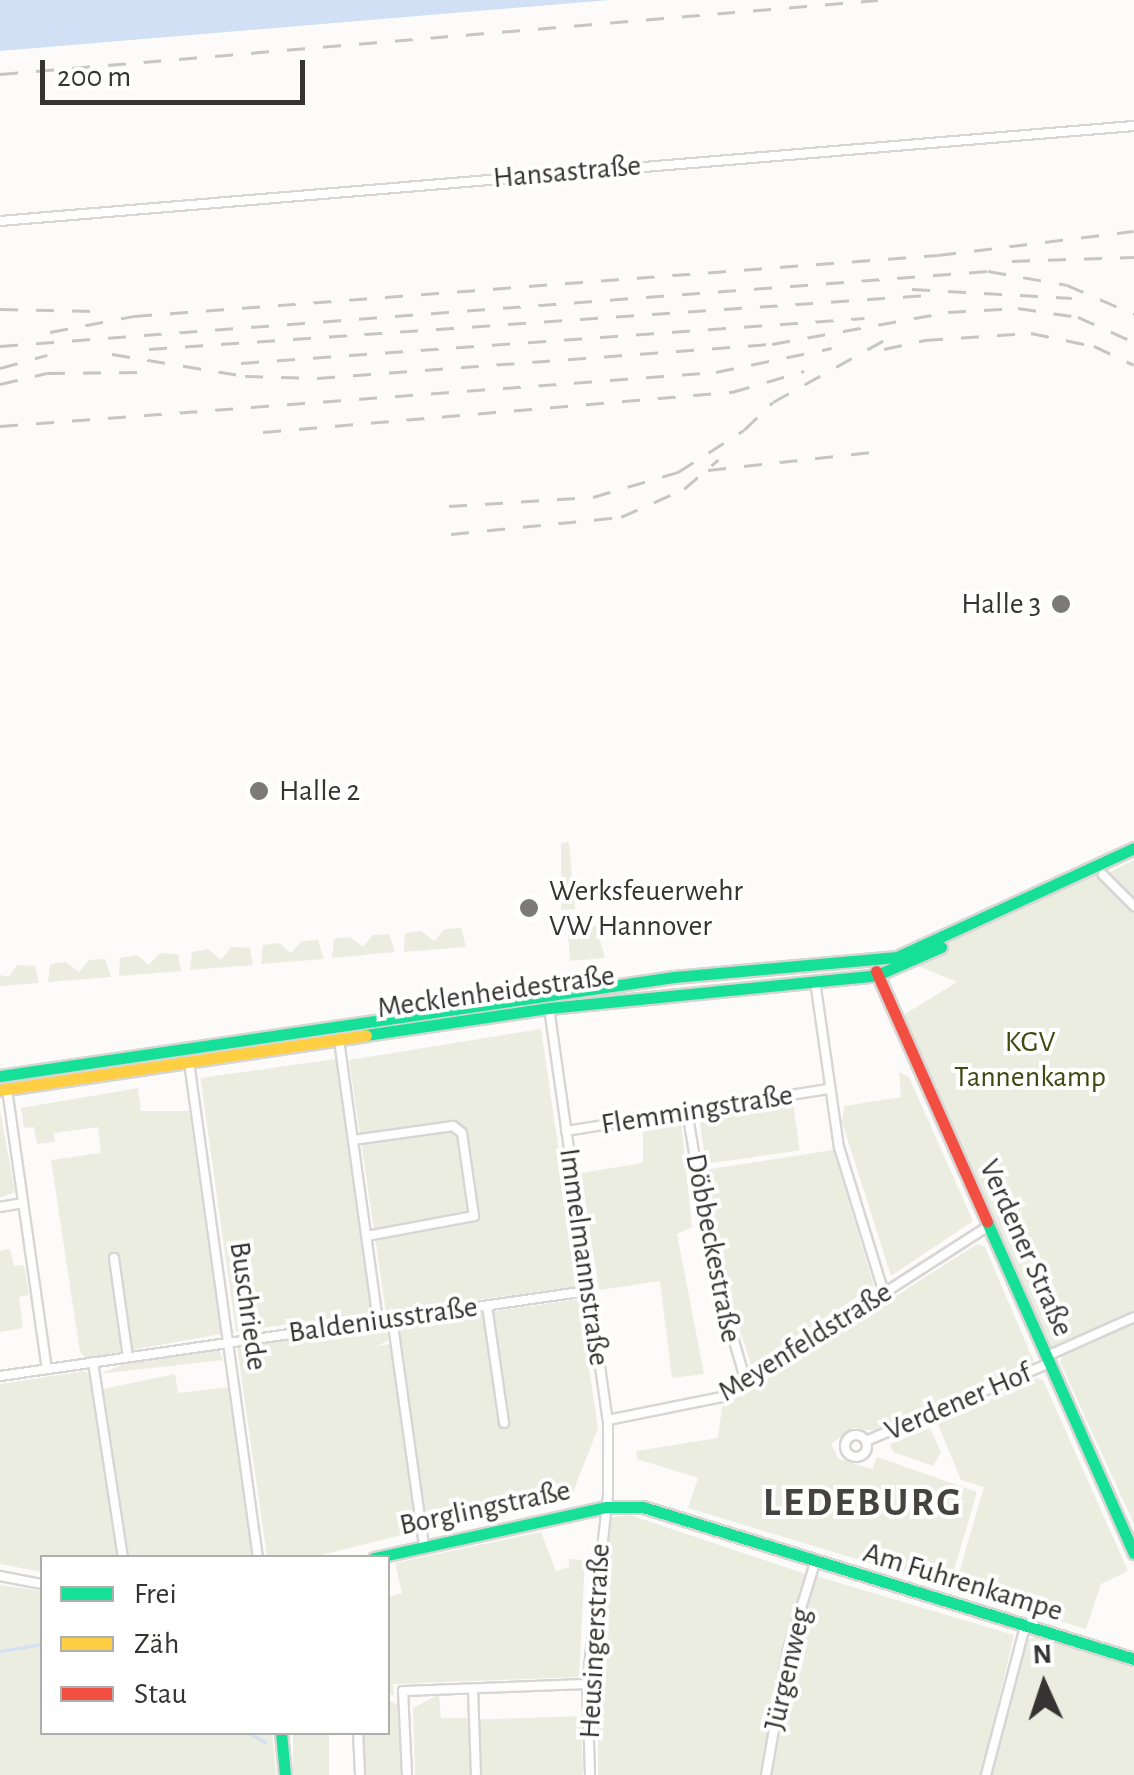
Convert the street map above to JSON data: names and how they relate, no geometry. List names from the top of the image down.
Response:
{
  "streets": {
    "main road": [
      "Mecklenheidestraße",
      "Verdener Straße",
      "Borglingstraße",
      "Am Fuhrenkampe"
    ],
    "street": [
      "Hansastraße",
      "Flemmingstraße",
      "Döbbeckestraße",
      "Immelmannstraße",
      "Buschriede",
      "Baldeniusstraße",
      "Meyenfeldstraße",
      "Verdener Hof",
      "Heusingerstraße",
      "Jürgenweg"
    ]
  },
  "crossings": [
    ["Mecklenheidestraße", "Verdener Straße"],
    ["Mecklenheidestraße", "Immelmannstraße"],
    ["Mecklenheidestraße", "Buschriede"],
    ["Flemmingstraße", "Döbbeckestraße"],
    ["Flemmingstraße", "Immelmannstraße"],
    ["Döbbeckestraße", "Meyenfeldstraße"],
    ["Verdener Straße", "Meyenfeldstraße"],
    ["Verdener Straße", "Verdener Hof"],
    ["Immelmannstraße", "Baldeniusstraße"],
    ["Immelmannstraße", "Meyenfeldstraße"],
    ["Immelmannstraße", "Borglingstraße"],
    ["Immelmannstraße", "Am Fuhrenkampe"],
    ["Immelmannstraße", "Heusingerstraße"],
    ["Buschriede", "Baldeniusstraße"],
    ["Borglingstraße", "Am Fuhrenkampe"],
    ["Borglingstraße", "Heusingerstraße"],
    ["Am Fuhrenkampe", "Heusingerstraße"],
    ["Am Fuhrenkampe", "Jürgenweg"]
  ],
  "districts": ["LEDEBURG"],
  "parks": ["KGV Tannenkamp"],
  "places": ["Halle 3", "Halle 2", "Werksfeuerwehr VW Hannover"],
  "legend": ["Frei", "Zäh", "Stau"],
  "scale_bar": "200 m",
  "north": "top"
}
